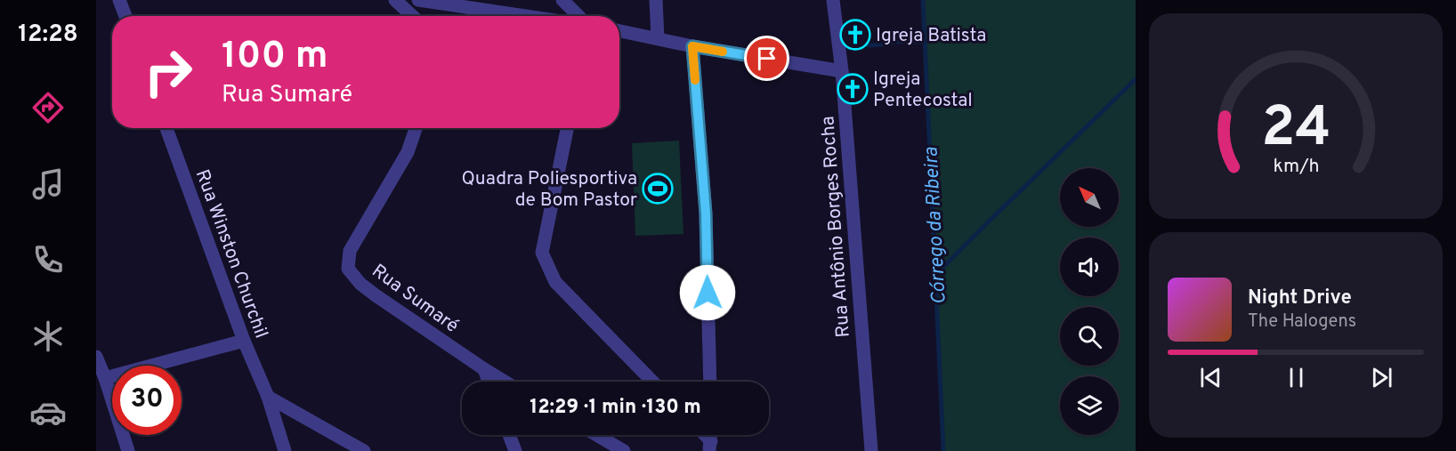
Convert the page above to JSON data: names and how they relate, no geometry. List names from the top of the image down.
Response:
{
  "streets": {
    "street": ["Rua Antônio Borges Rocha", "Rua Winston Churchil", "Rua Sumaré"]
  },
  "water": ["Córrego da Ribeira"],
  "places": {
    "church": ["Igreja Batista", "Igreja Pentecostal"],
    "sports": ["Quadra Poliesportiva de Bom Pastor"]
  },
  "north": "top left",
  "page": {
    "tabs": "12:28",
    "turn": ["100 m", "Rua Sumaré"],
    "song": ["Night Drive", "The Halogens"],
    "limit": "30",
    "trip": "12:29 · 1 min · 130 m",
    "gauge": ["24", "km/h"]
  }
}
